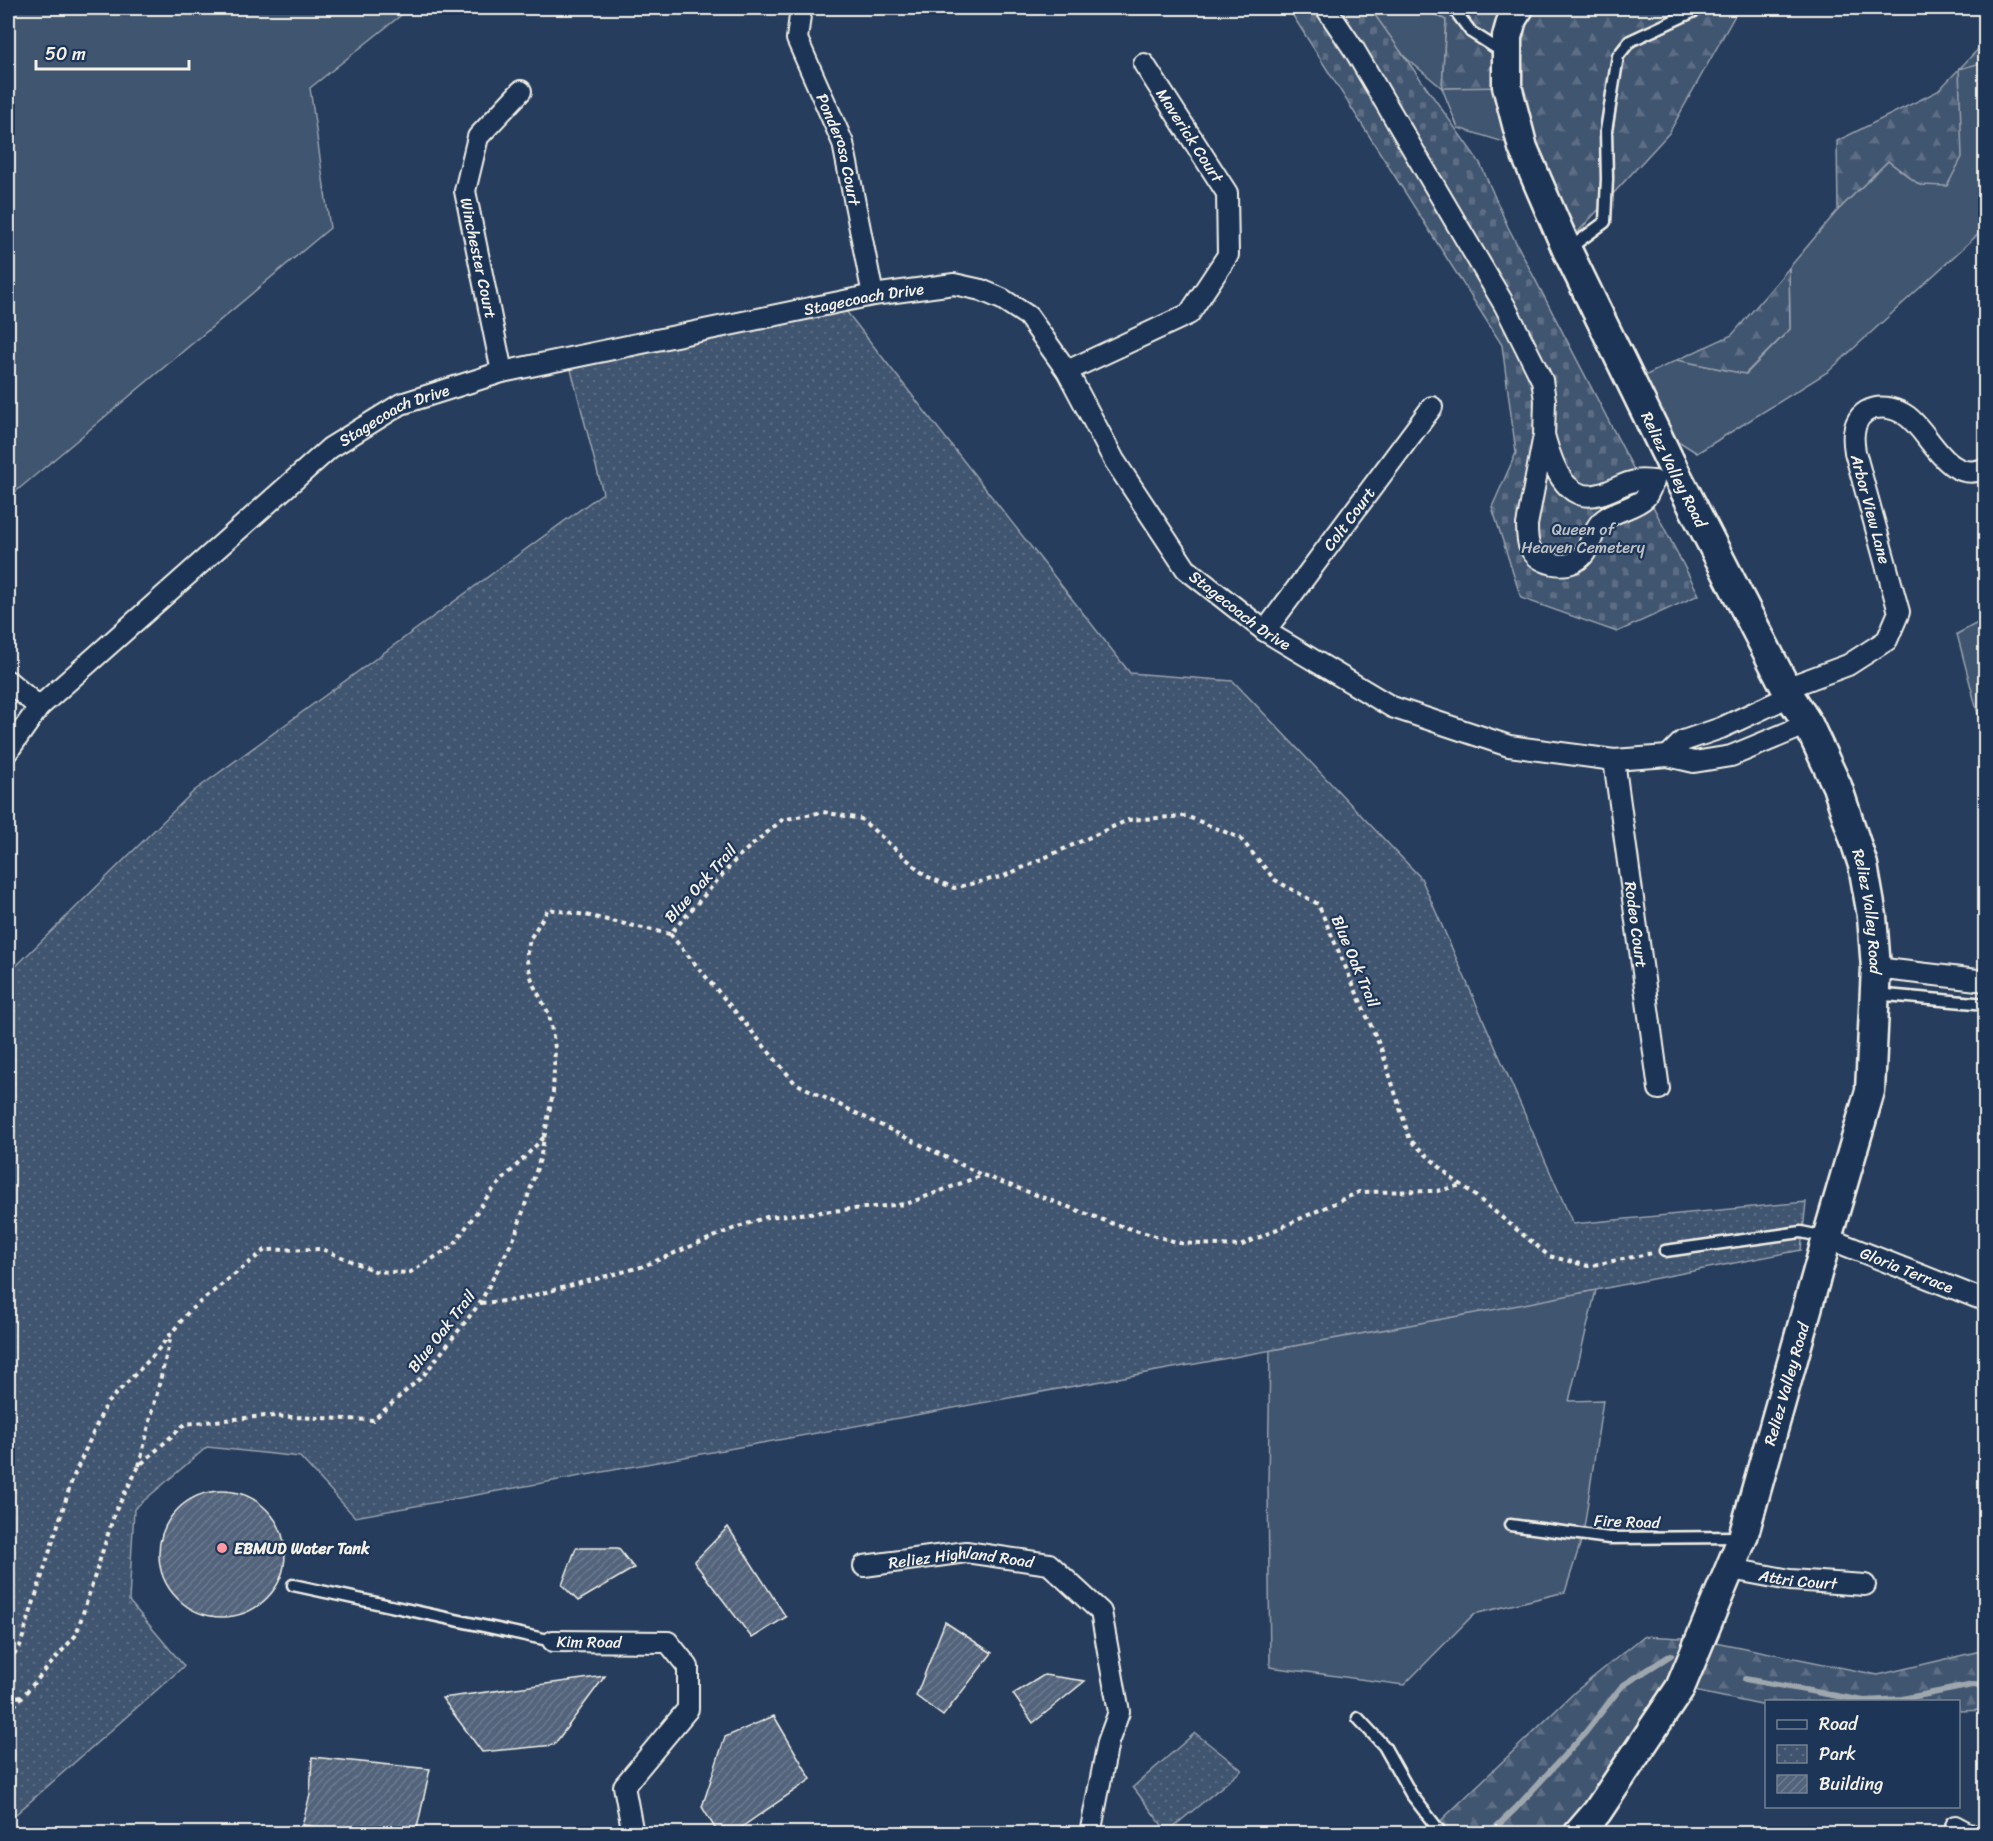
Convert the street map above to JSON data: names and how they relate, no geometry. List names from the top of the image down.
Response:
{
  "streets": {
    "main road": ["Reliez Valley Road"],
    "street": [
      "Maverick Court",
      "Ponderosa Court",
      "Winchester Court",
      "Stagecoach Drive",
      "Arbor View Lane",
      "Colt Court",
      "Rodeo Court",
      "Gloria Terrace",
      "Reliez Highland Road",
      "Attri Court",
      "Kim Road"
    ],
    "lane": ["Fire Road"],
    "path": ["Blue Oak Trail"]
  },
  "crossings": [
    ["Maverick Court", "Stagecoach Drive"],
    ["Ponderosa Court", "Stagecoach Drive"],
    ["Winchester Court", "Stagecoach Drive"],
    ["Stagecoach Drive", "Reliez Valley Road"],
    ["Stagecoach Drive", "Colt Court"],
    ["Stagecoach Drive", "Rodeo Court"],
    ["Reliez Valley Road", "Arbor View Lane"],
    ["Reliez Valley Road", "Gloria Terrace"],
    ["Reliez Valley Road", "Fire Road"],
    ["Reliez Valley Road", "Attri Court"]
  ],
  "parks": ["Queen of Heaven Cemetery"],
  "places": ["EBMUD Water Tank"],
  "legend": ["Road", "Park", "Building"],
  "scale_bar": "50 m"
}
